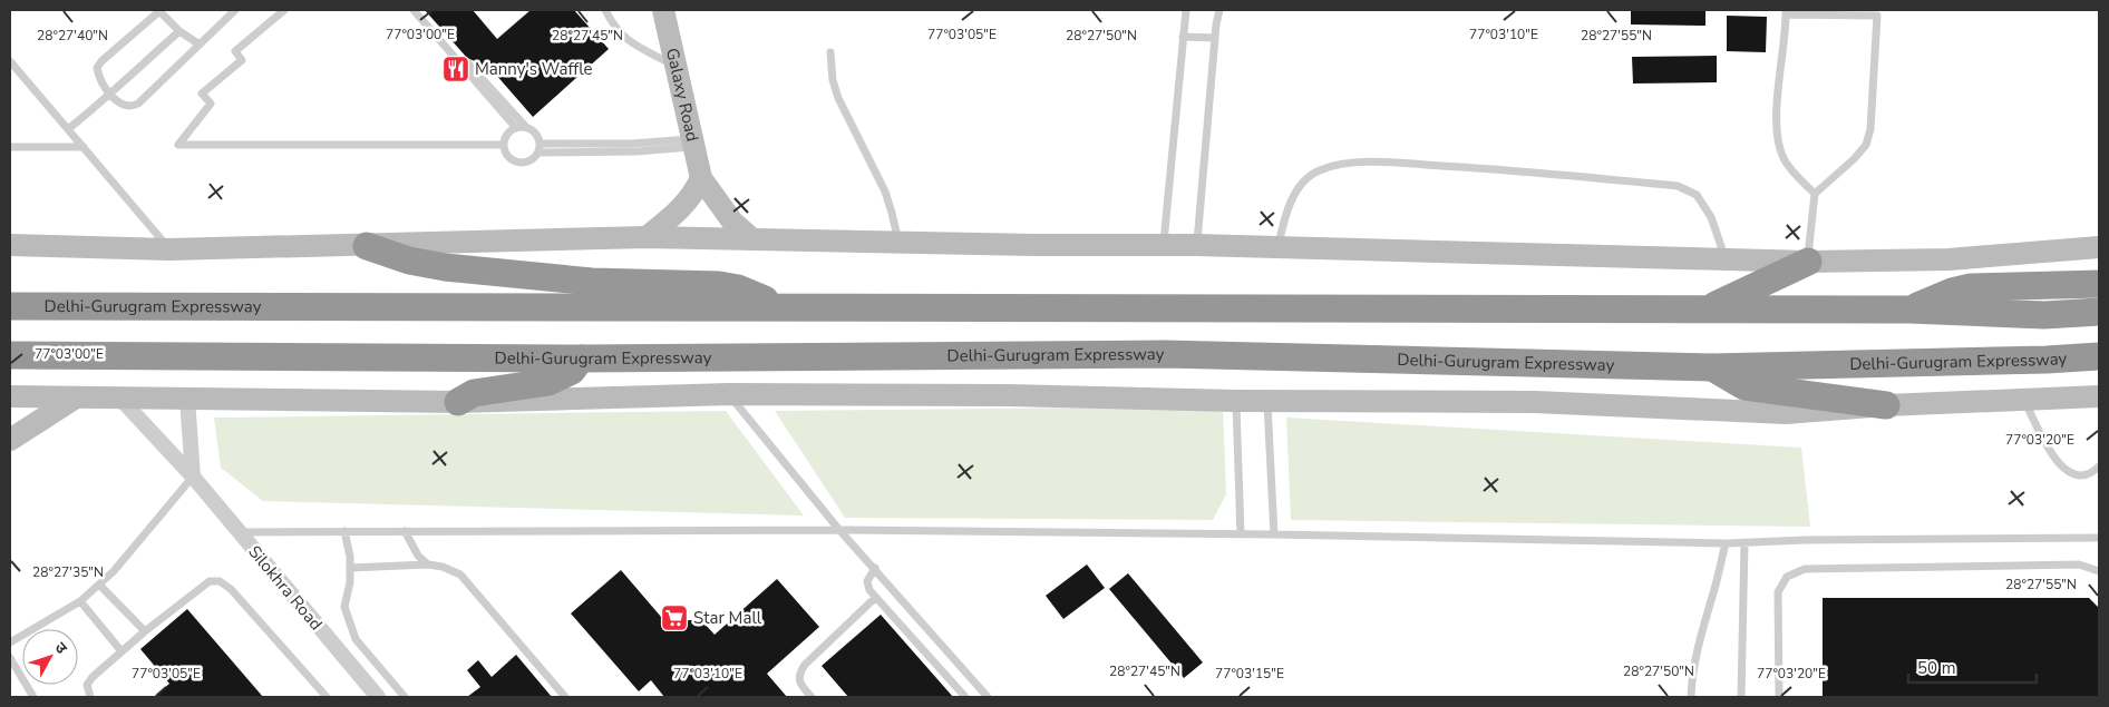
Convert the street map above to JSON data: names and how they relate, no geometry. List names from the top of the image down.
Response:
{
  "streets": {
    "highway": ["Delhi-Gurugram Expressway"],
    "main road": ["Galaxy Road"],
    "street": ["Silokhra Road"]
  },
  "places": {
    "restaurant": ["Manny's Waffle"],
    "supermarket": ["Star Mall"]
  },
  "scale_bar": "50 m",
  "north": "top right",
  "coordinates": [
    "77°03'00\"E",
    "77°03'05\"E",
    "77°03'10\"E",
    "28°27'40\"N",
    "28°27'45\"N",
    "28°27'50\"N",
    "28°27'55\"N",
    "77°03'20\"E",
    "28°27'35\"N",
    "77°03'15\"E"
  ]
}
